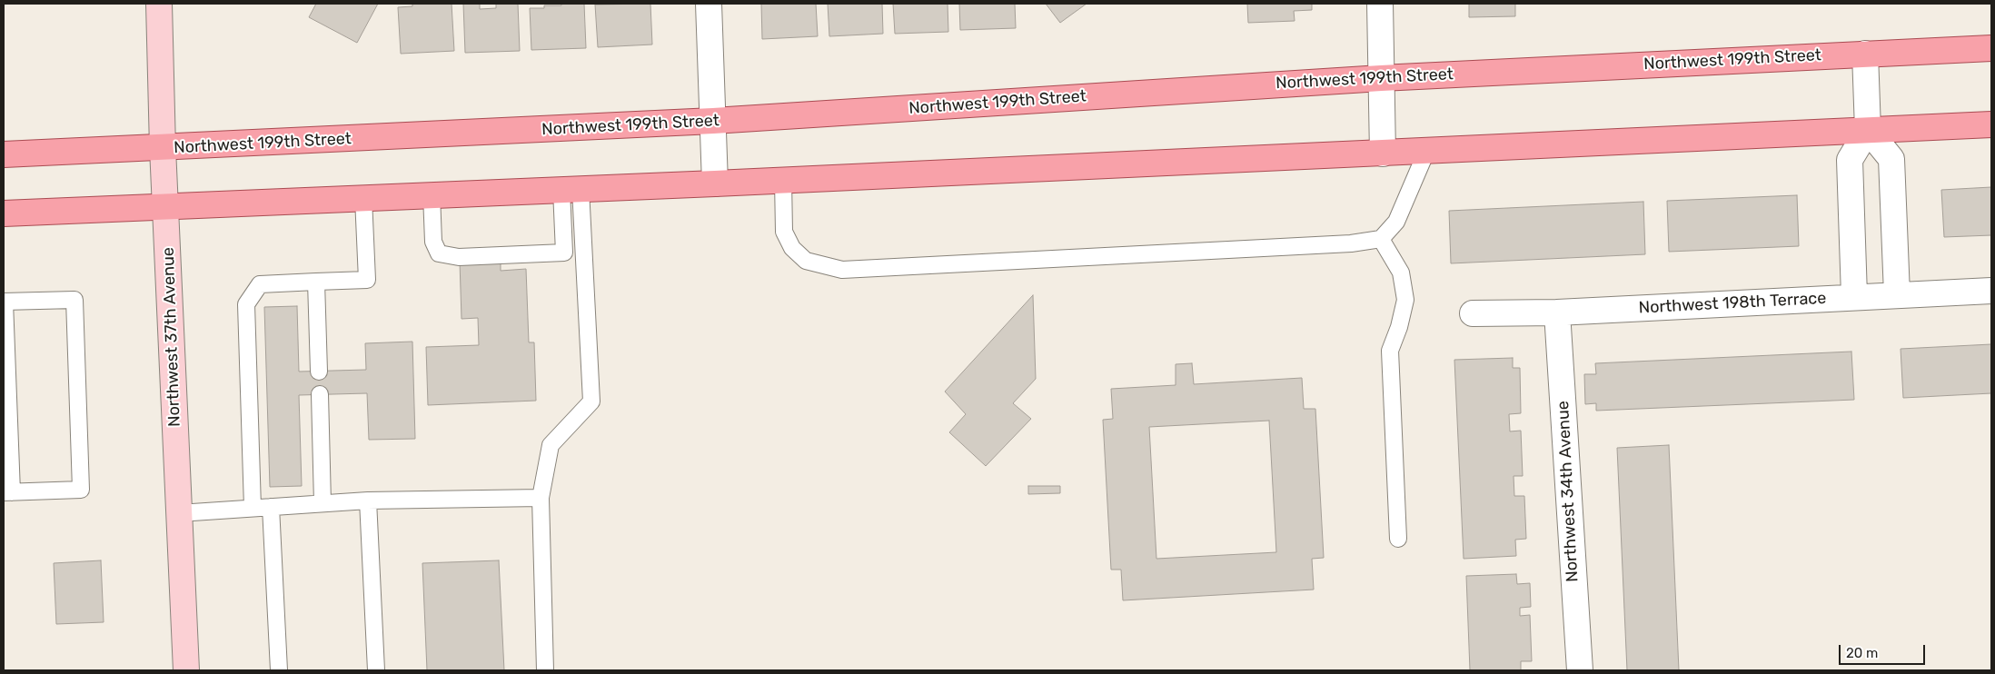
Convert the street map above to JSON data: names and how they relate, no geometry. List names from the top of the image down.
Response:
{
  "streets": {
    "main road": ["Northwest 199th Street", "Northwest 37th Avenue"],
    "street": ["Northwest 198th Terrace", "Northwest 34th Avenue"]
  },
  "crossings": [
    ["Northwest 199th Street", "Northwest 37th Avenue"],
    ["Northwest 198th Terrace", "Northwest 34th Avenue"]
  ],
  "scale_bar": "20 m"
}
